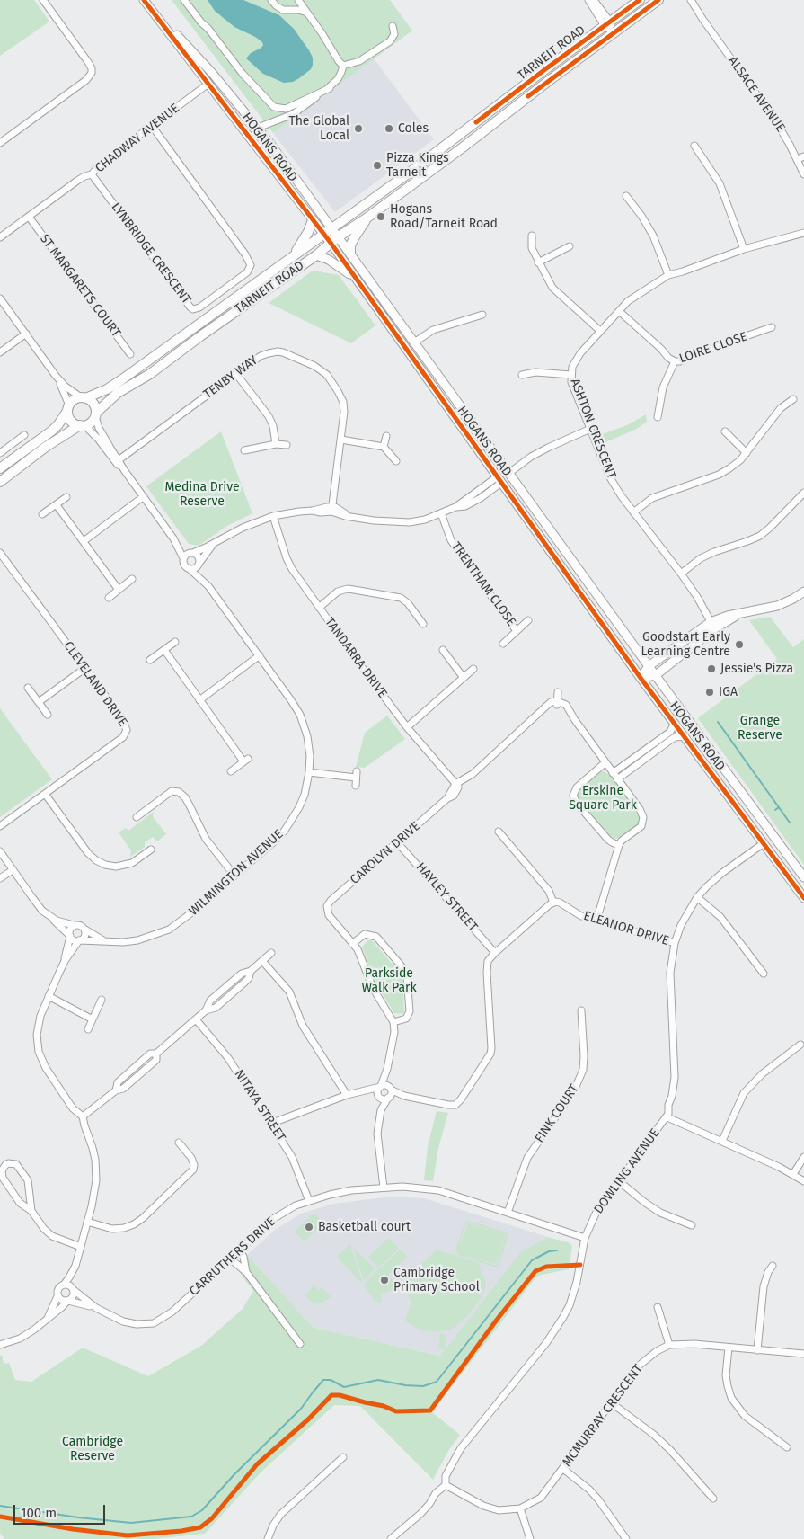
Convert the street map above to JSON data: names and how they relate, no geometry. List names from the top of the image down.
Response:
{
  "streets": {
    "main road": ["TARNEIT ROAD"],
    "street": [
      "ALSACE AVENUE",
      "CHADWAY AVENUE",
      "HOGANS ROAD",
      "LYNBRIDGE CRESCENT",
      "ST MARGARETS COURT",
      "LOIRE CLOSE",
      "TENBY WAY",
      "ASHTON CRESCENT",
      "TRENTHAM CLOSE",
      "TANDARRA DRIVE",
      "CLEVELAND DRIVE",
      "CAROLYN DRIVE",
      "WILMINGTON AVENUE",
      "HAYLEY STREET",
      "ELEANOR DRIVE",
      "NITAYA STREET",
      "FINK COURT",
      "DOWLING AVENUE",
      "CARRUTHERS DRIVE",
      "MCMURRAY CRESCENT"
    ]
  },
  "crossings": [
    ["TARNEIT ROAD", "HOGANS ROAD"],
    ["CHADWAY AVENUE", "HOGANS ROAD"],
    ["CHADWAY AVENUE", "LYNBRIDGE CRESCENT"],
    ["CHADWAY AVENUE", "ST MARGARETS COURT"],
    ["HOGANS ROAD", "DOWLING AVENUE"],
    ["LOIRE CLOSE", "ASHTON CRESCENT"],
    ["TANDARRA DRIVE", "CAROLYN DRIVE"],
    ["CAROLYN DRIVE", "HAYLEY STREET"],
    ["ELEANOR DRIVE", "DOWLING AVENUE"],
    ["NITAYA STREET", "CARRUTHERS DRIVE"],
    ["FINK COURT", "CARRUTHERS DRIVE"],
    ["DOWLING AVENUE", "CARRUTHERS DRIVE"],
    ["DOWLING AVENUE", "MCMURRAY CRESCENT"]
  ],
  "parks": [
    "Medina Drive Reserve",
    "Grange Reserve",
    "Erskine Square Park",
    "Parkside Walk Park",
    "Cambridge Reserve"
  ],
  "places": [
    "The Global Local",
    "Coles",
    "Pizza Kings Tarneit",
    "Hogans Road/Tarneit Road",
    "Goodstart Early Learning Centre",
    "Jessie's Pizza",
    "IGA",
    "Basketball court",
    "Cambridge Primary School"
  ],
  "scale_bar": "100 m"
}
